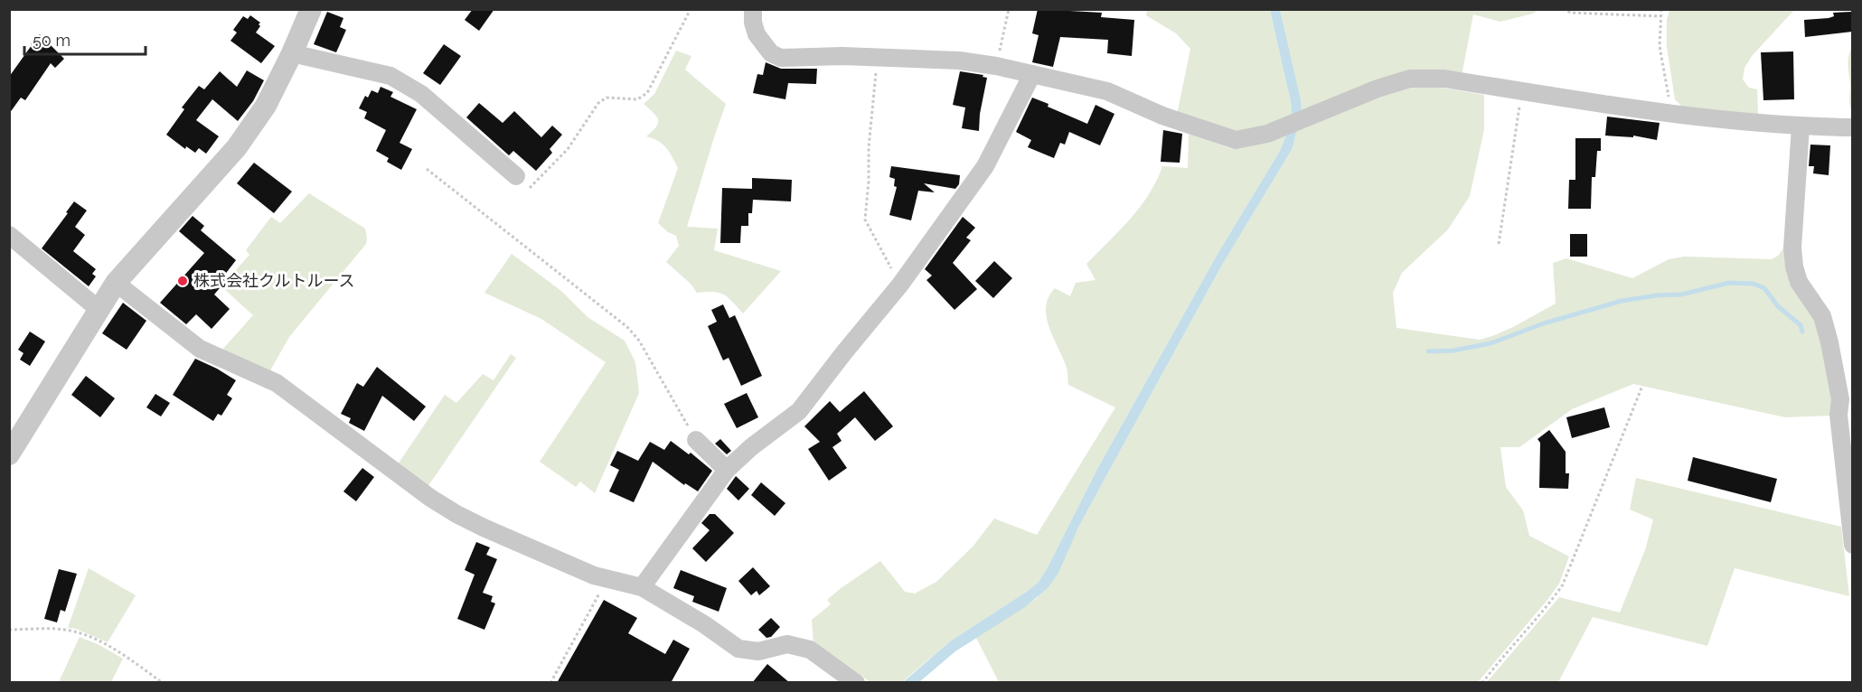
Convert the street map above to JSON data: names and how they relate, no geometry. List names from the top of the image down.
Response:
{
  "places": ["株式会社クルトルース"],
  "scale_bar": "50 m"
}
